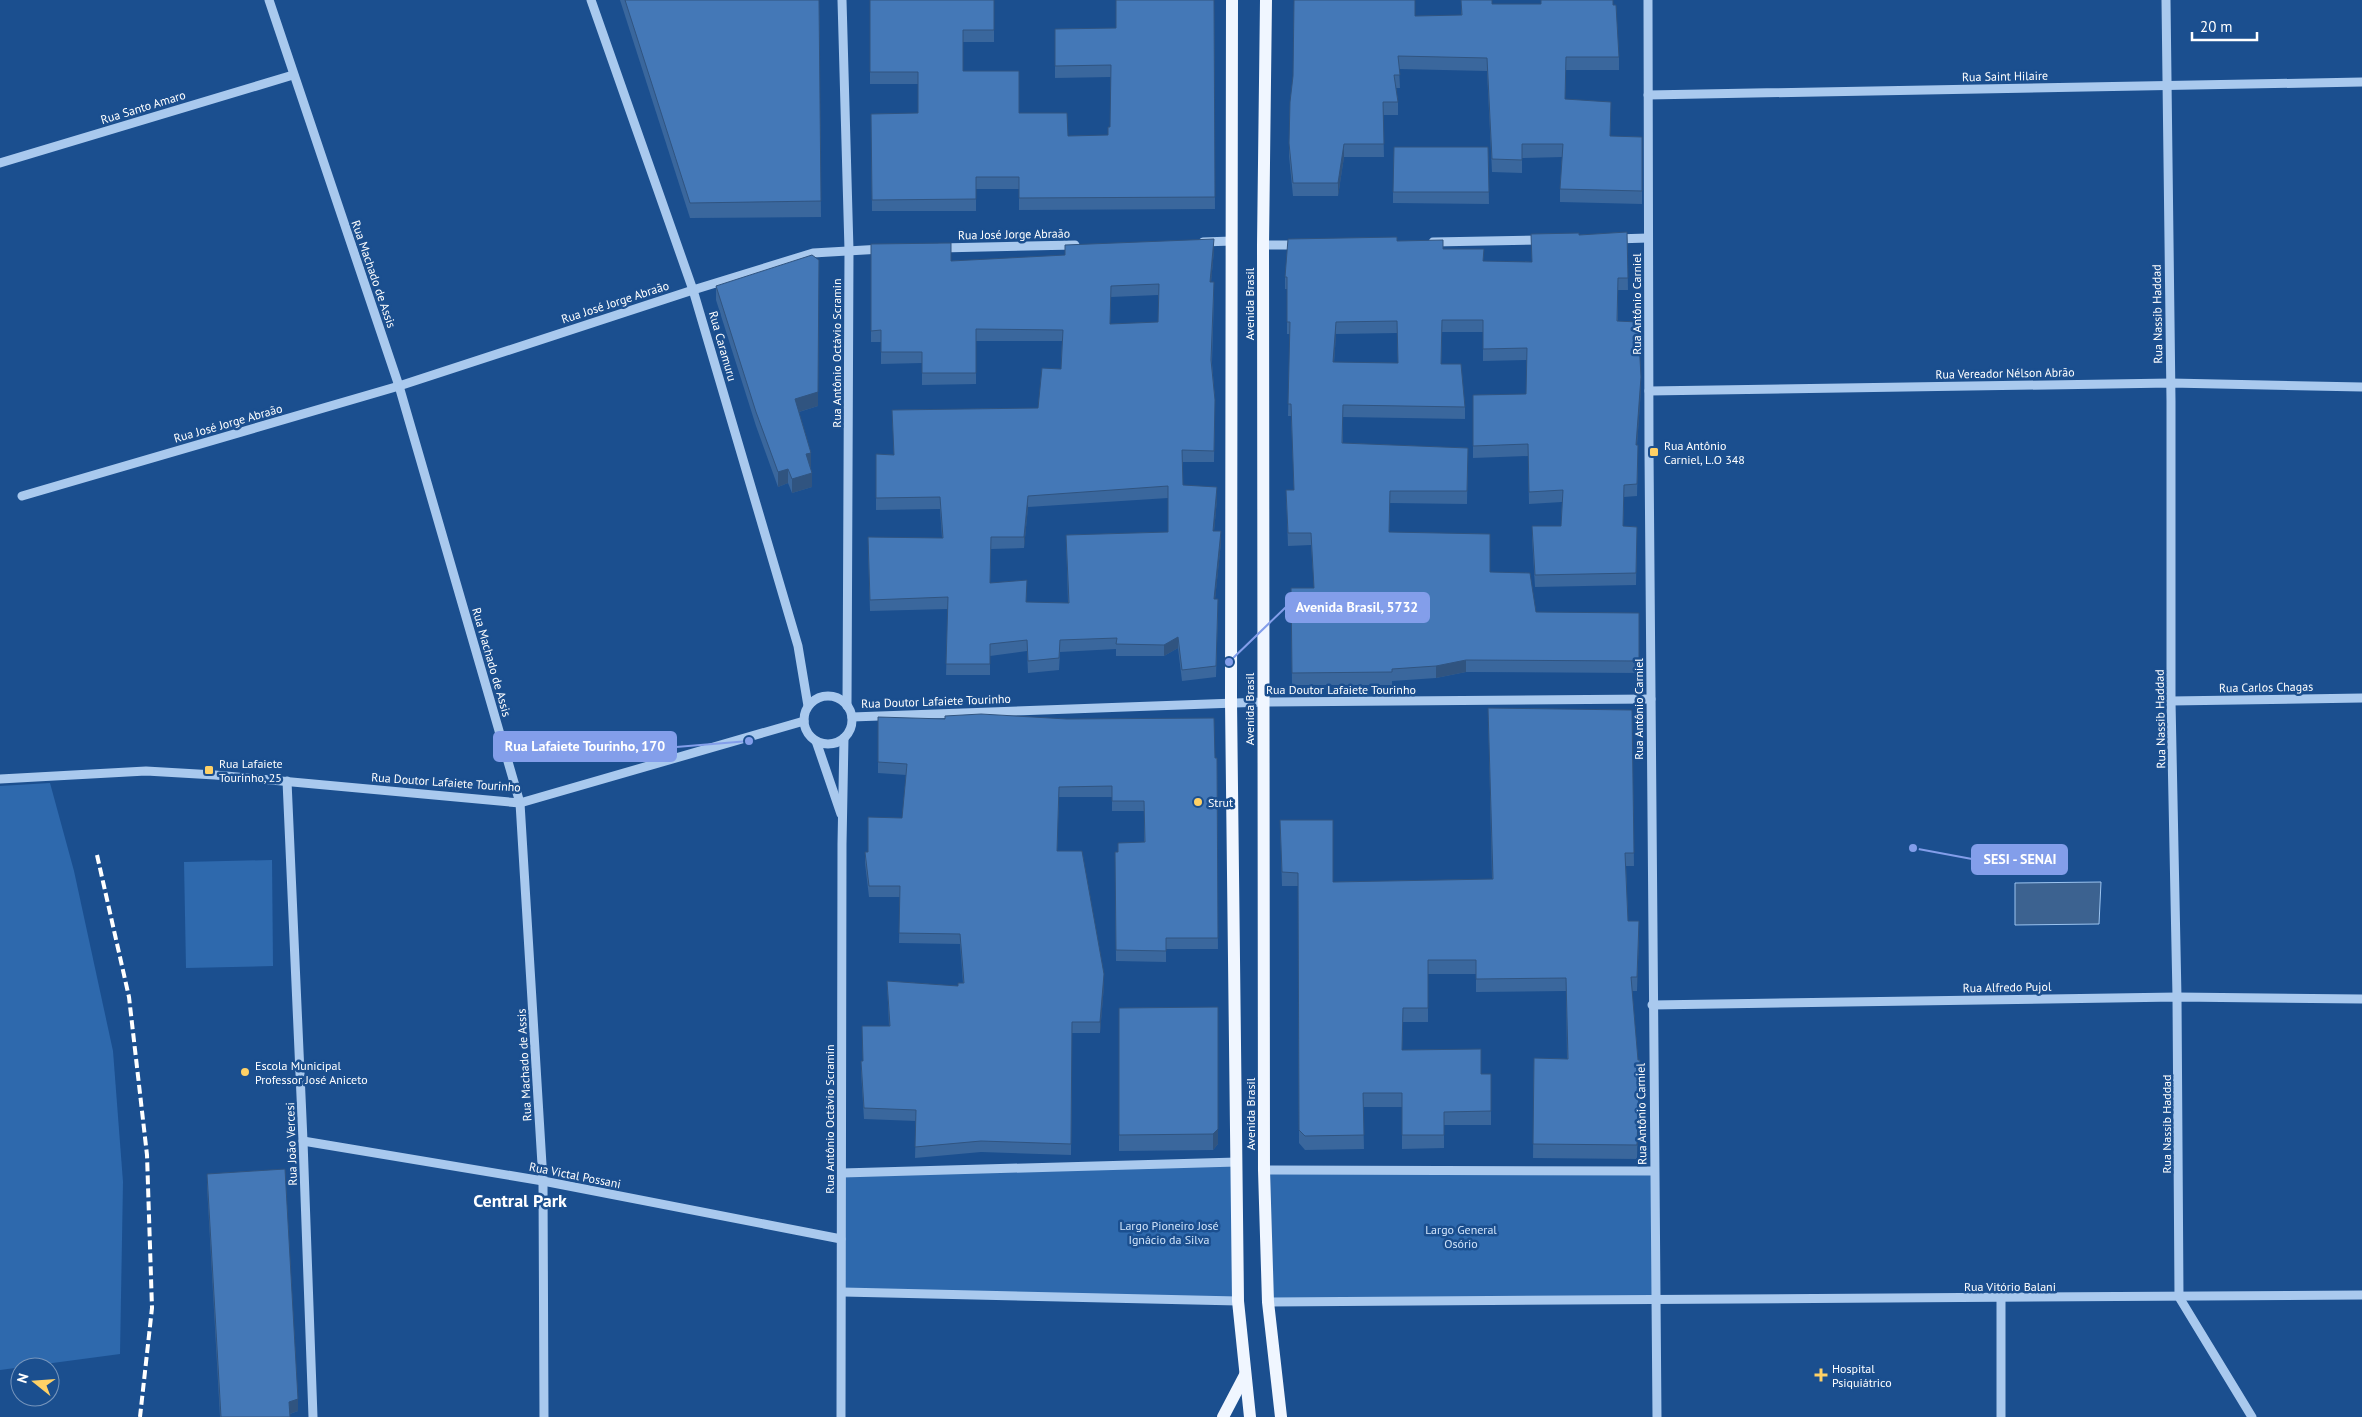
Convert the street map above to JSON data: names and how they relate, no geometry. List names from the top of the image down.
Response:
{
  "streets": {
    "main road": ["Avenida Brasil"],
    "street": [
      "Rua Saint Hilaire",
      "Rua Santo Amaro",
      "Rua José Jorge Abraão",
      "Rua Machado de Assis",
      "Rua Antônio Carniel",
      "Rua Nassib Haddad",
      "Rua Caramuru",
      "Rua Antônio Octávio Scramin",
      "Rua Vereador Nélson Abrão",
      "Rua Carlos Chagas",
      "Rua Doutor Lafaiete Tourinho",
      "Rua Alfredo Pujol",
      "Rua João Vercesi",
      "Rua Victal Possani",
      "Rua Vitório Balani"
    ]
  },
  "crossings": [
    ["Rua Saint Hilaire", "Rua Antônio Carniel"],
    ["Rua Saint Hilaire", "Rua Nassib Haddad"],
    ["Rua Santo Amaro", "Rua Machado de Assis"],
    ["Rua José Jorge Abraão", "Rua Machado de Assis"],
    ["Rua José Jorge Abraão", "Rua Caramuru"],
    ["Rua José Jorge Abraão", "Rua Antônio Octávio Scramin"],
    ["Rua Machado de Assis", "Rua Doutor Lafaiete Tourinho"],
    ["Rua Machado de Assis", "Rua Victal Possani"],
    ["Avenida Brasil", "Rua Doutor Lafaiete Tourinho"],
    ["Rua Antônio Carniel", "Rua Vereador Nélson Abrão"],
    ["Rua Antônio Carniel", "Rua Doutor Lafaiete Tourinho"],
    ["Rua Antônio Carniel", "Rua Alfredo Pujol"],
    ["Rua Antônio Carniel", "Rua Vitório Balani"],
    ["Rua Nassib Haddad", "Rua Vereador Nélson Abrão"],
    ["Rua Nassib Haddad", "Rua Carlos Chagas"],
    ["Rua Nassib Haddad", "Rua Alfredo Pujol"],
    ["Rua Nassib Haddad", "Rua Vitório Balani"],
    ["Rua Caramuru", "Rua Antônio Octávio Scramin"],
    ["Rua Caramuru", "Rua Doutor Lafaiete Tourinho"],
    ["Rua Antônio Octávio Scramin", "Rua Doutor Lafaiete Tourinho"],
    ["Rua Antônio Octávio Scramin", "Rua Victal Possani"],
    ["Rua Doutor Lafaiete Tourinho", "Rua João Vercesi"],
    ["Rua João Vercesi", "Rua Victal Possani"]
  ],
  "districts": ["Central Park"],
  "parks": ["Largo Pioneiro José Ignácio da Silva", "Largo General Osório"],
  "places": {
    "transit": ["Rua Antônio Carniel, L.O 348", "Rua Lafaiete Tourinho, 25"],
    "other": [
      "Avenida Brasil, 5732",
      "Rua Lafaiete Tourinho, 170",
      "Strut",
      "SESI - SENAI",
      "Escola Municipal Professor José Aniceto"
    ],
    "health": ["Hospital Psiquiátrico"]
  },
  "scale_bar": "20 m",
  "north": "left"
}
